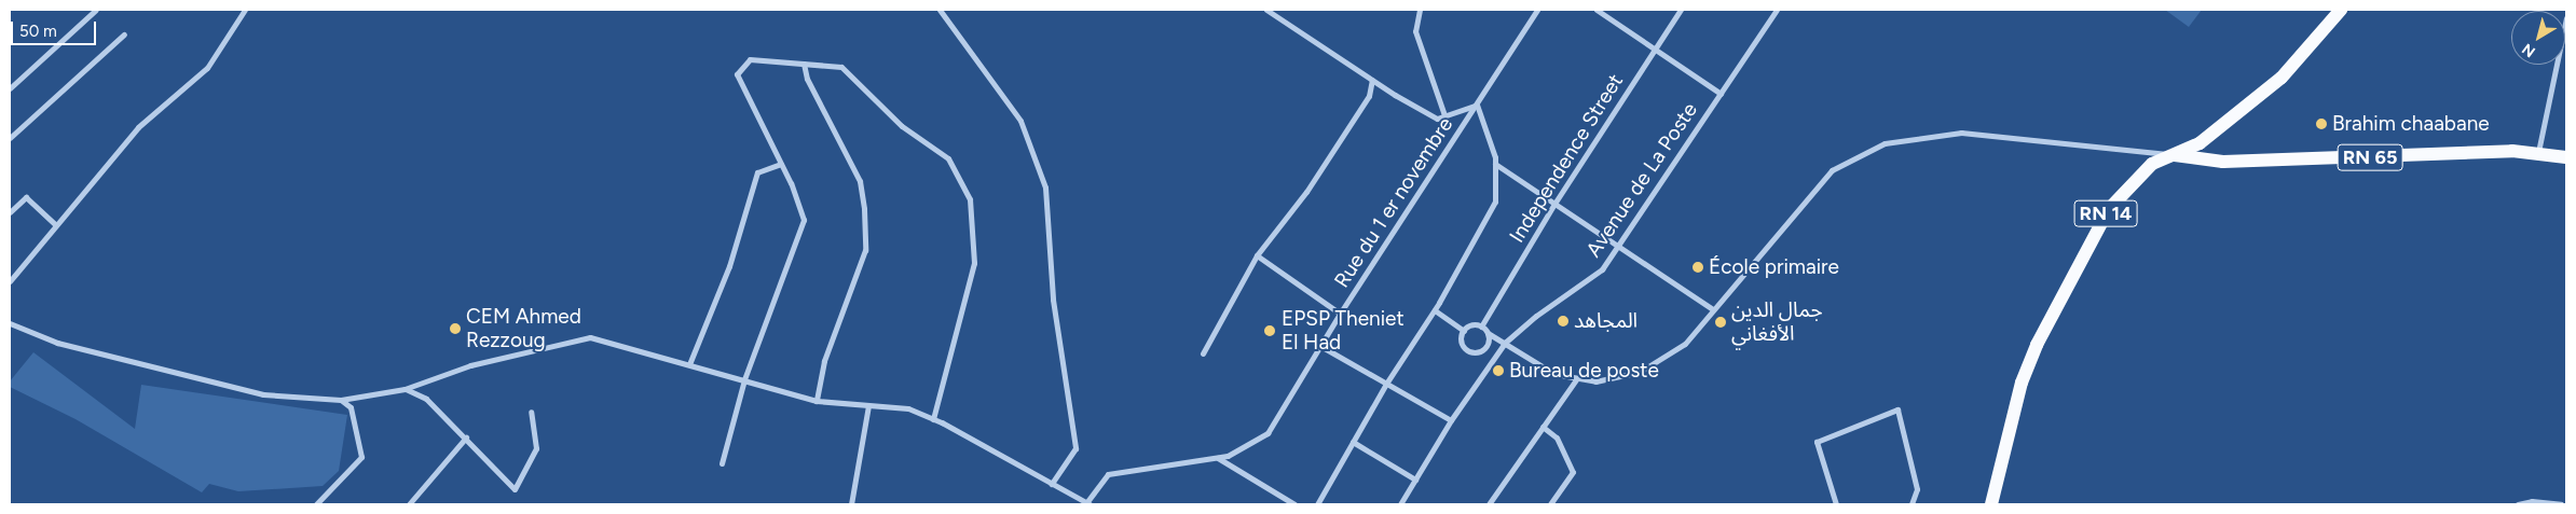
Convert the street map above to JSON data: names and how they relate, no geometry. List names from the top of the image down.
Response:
{
  "streets": {
    "main road": ["RN 65", "RN 14"],
    "street": ["Independence Street", "Avenue de La Poste", "Rue du 1 er novembre"]
  },
  "crossings": [
    ["RN 65", "RN 14"]
  ],
  "places": [
    "Brahim chaabane",
    "École primaire",
    "المجاهد",
    "جمال الدين الأفغاني",
    "CEM Ahmed Rezzoug",
    "EPSP Theniet El Had",
    "Bureau de poste"
  ],
  "scale_bar": "50 m",
  "north": "bottom left"
}
